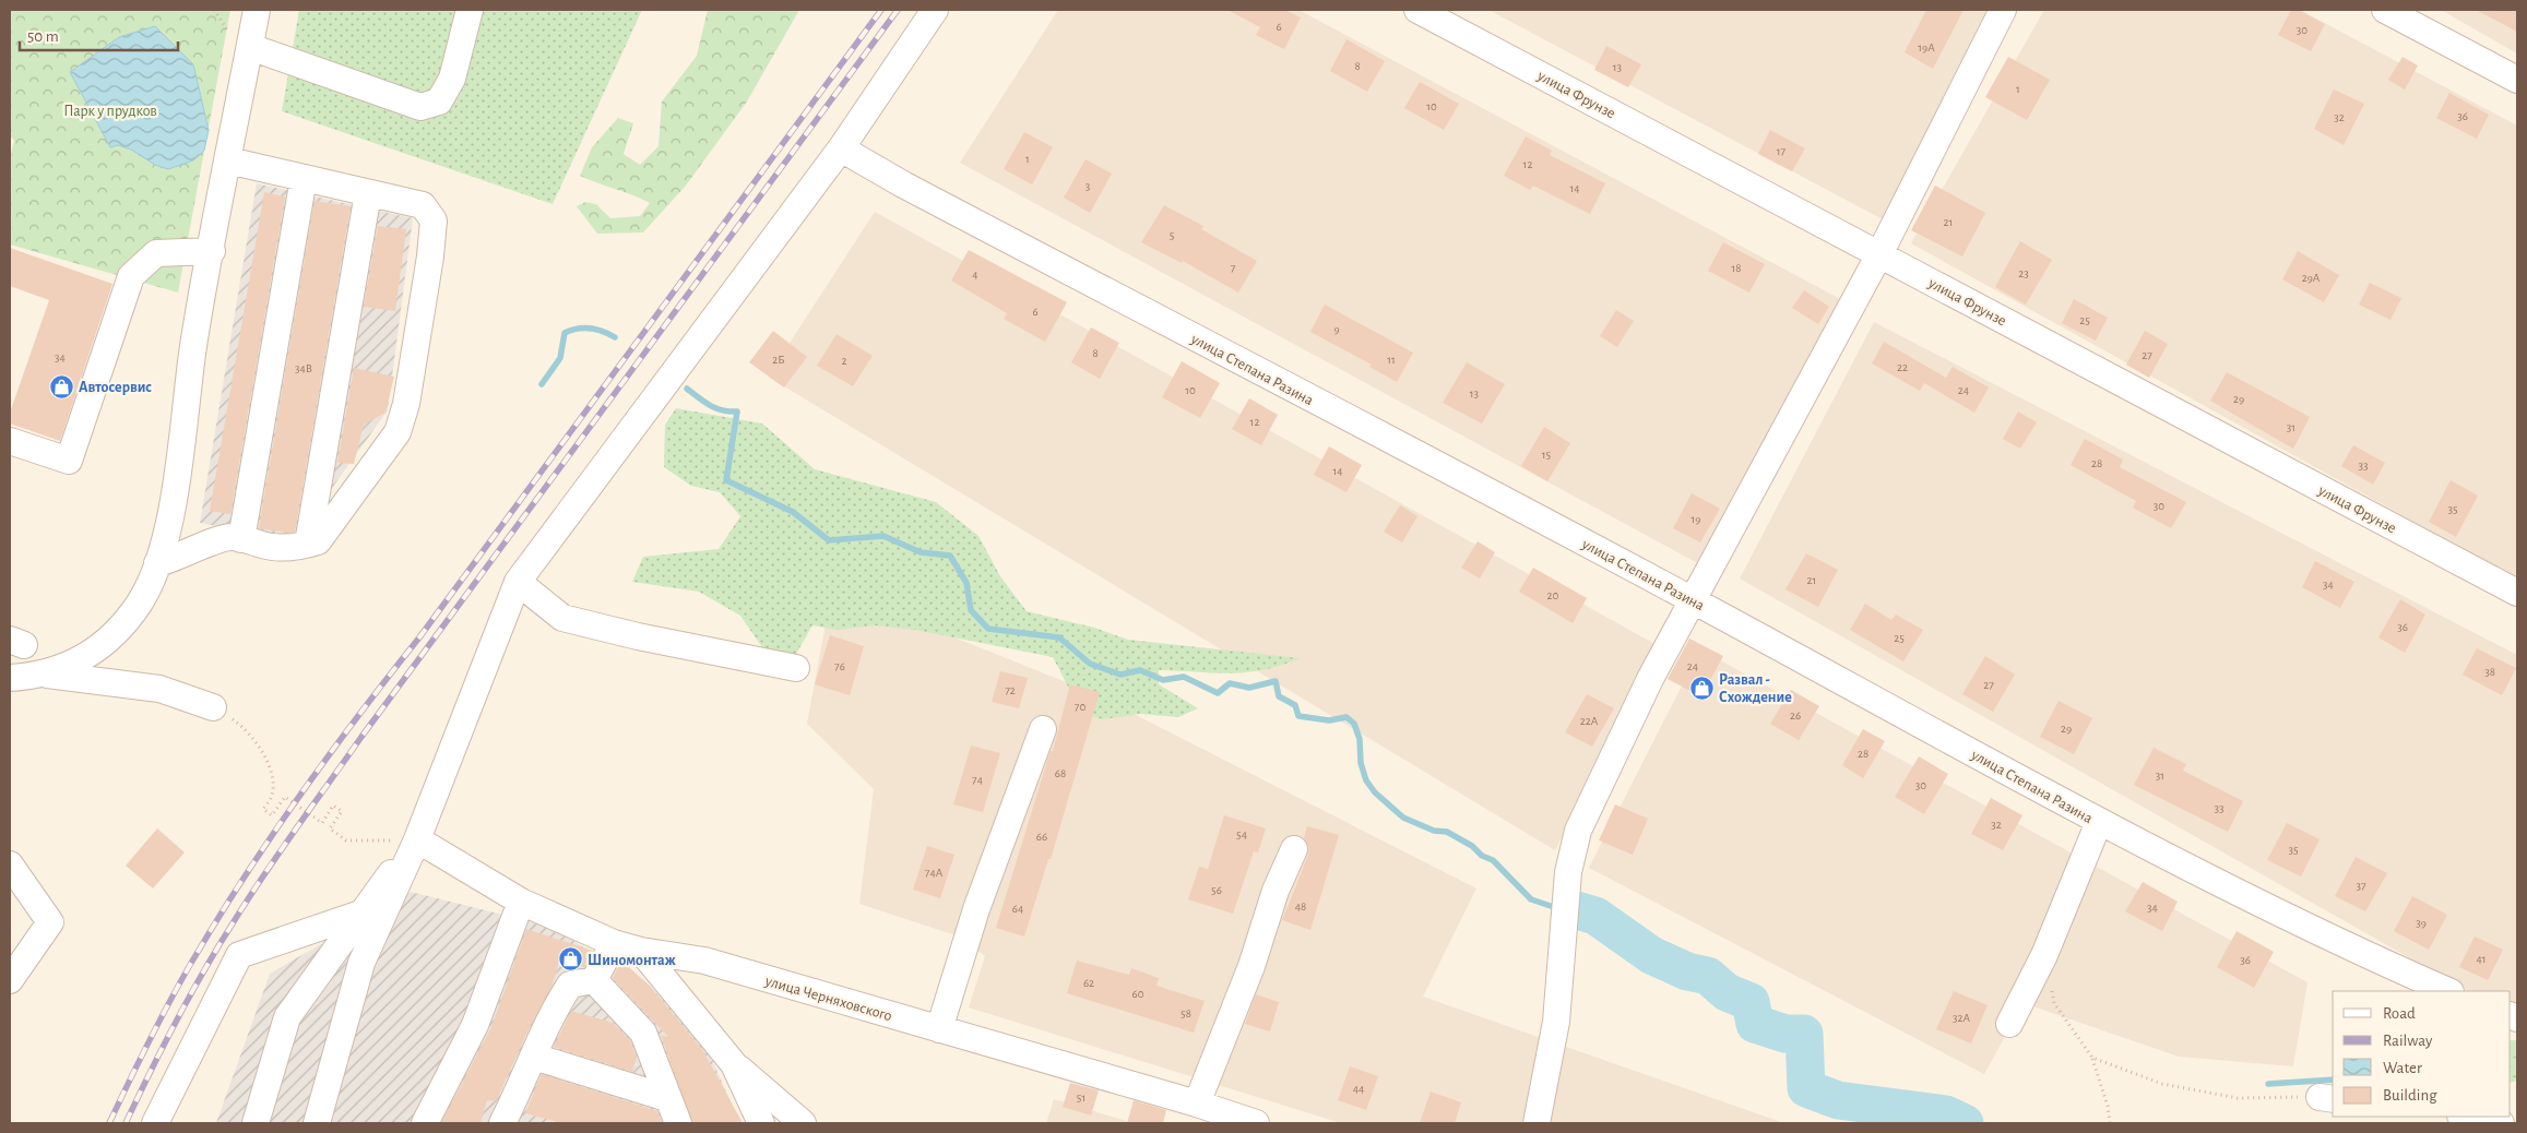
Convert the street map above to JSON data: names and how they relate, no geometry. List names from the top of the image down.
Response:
{
  "streets": {
    "street": ["улица Фрунзе", "улица Степана Разина", "улица Черняховского"]
  },
  "parks": ["Парк у прудков"],
  "places": {
    "shop": ["Автосервис", "Развал - Схождение", "Шиномонтаж"]
  },
  "house_numbers": [
    "6",
    "30",
    "19А",
    "8",
    "13",
    "1",
    "10",
    "36",
    "32",
    "17",
    "1",
    "12",
    "3",
    "14",
    "21",
    "5",
    "7",
    "18",
    "23",
    "4",
    "29А",
    "6",
    "25",
    "9",
    "8",
    "27",
    "34",
    "2Б",
    "11",
    "2",
    "22",
    "34В",
    "10",
    "24",
    "13",
    "29",
    "12",
    "31",
    "15",
    "28",
    "33",
    "14",
    "30",
    "35",
    "19",
    "21",
    "34",
    "20",
    "36",
    "25",
    "76",
    "24",
    "38",
    "27",
    "72",
    "70",
    "26",
    "22А",
    "29",
    "28",
    "68",
    "31",
    "74",
    "30",
    "33",
    "32",
    "54",
    "66",
    "35",
    "74А",
    "37",
    "56",
    "48",
    "34",
    "64",
    "39",
    "41",
    "36",
    "62",
    "60",
    "58",
    "32А",
    "44",
    "51"
  ],
  "legend": [
    "Road",
    "Railway",
    "Water",
    "Building"
  ],
  "scale_bar": "50 m"
}
